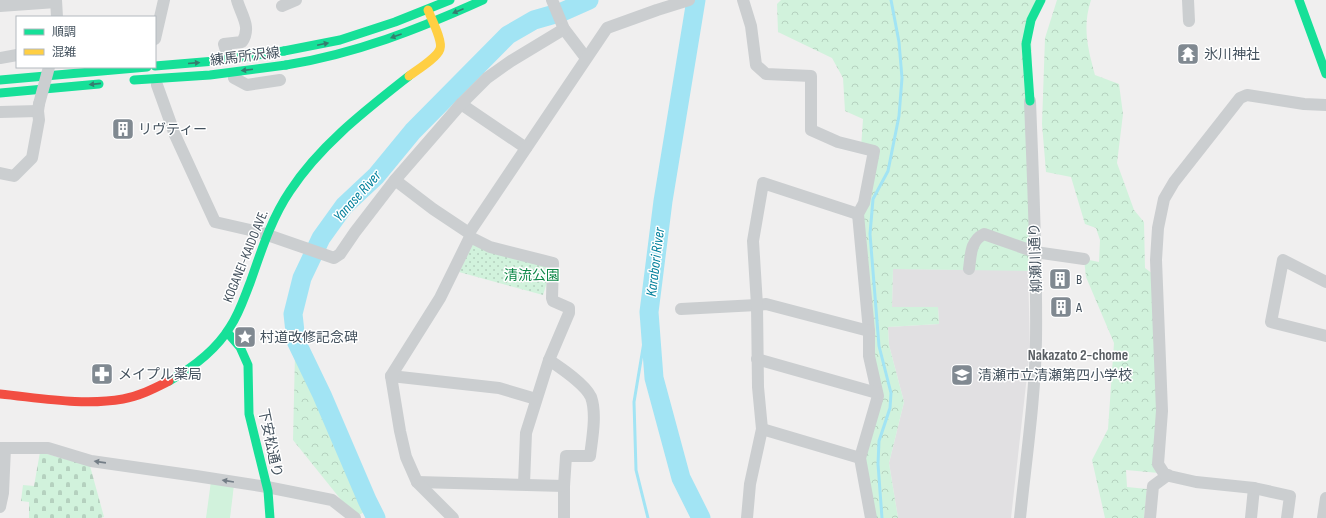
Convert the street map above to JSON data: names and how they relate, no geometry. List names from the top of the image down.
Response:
{
  "streets": {
    "street": [
      "練馬所沢線",
      "KOGANEI-KAIDO AVE.",
      "柳瀬川通り",
      "下安松通り"
    ]
  },
  "crossings": [
    ["練馬所沢線", "KOGANEI-KAIDO AVE."],
    ["KOGANEI-KAIDO AVE.", "下安松通り"]
  ],
  "districts": ["Nakazato 2-chome"],
  "water": ["Yanase River", "Karabori River"],
  "parks": ["清流公園"],
  "places": {
    "temple": ["氷川神社"],
    "building": ["リヴティー", "B", "A"],
    "place": ["村道改修記念碑"],
    "pharmacy": ["メイプル薬局"],
    "school or university": ["清瀬市立清瀬第四小学校"]
  },
  "legend": ["順調", "混雑"]
}
